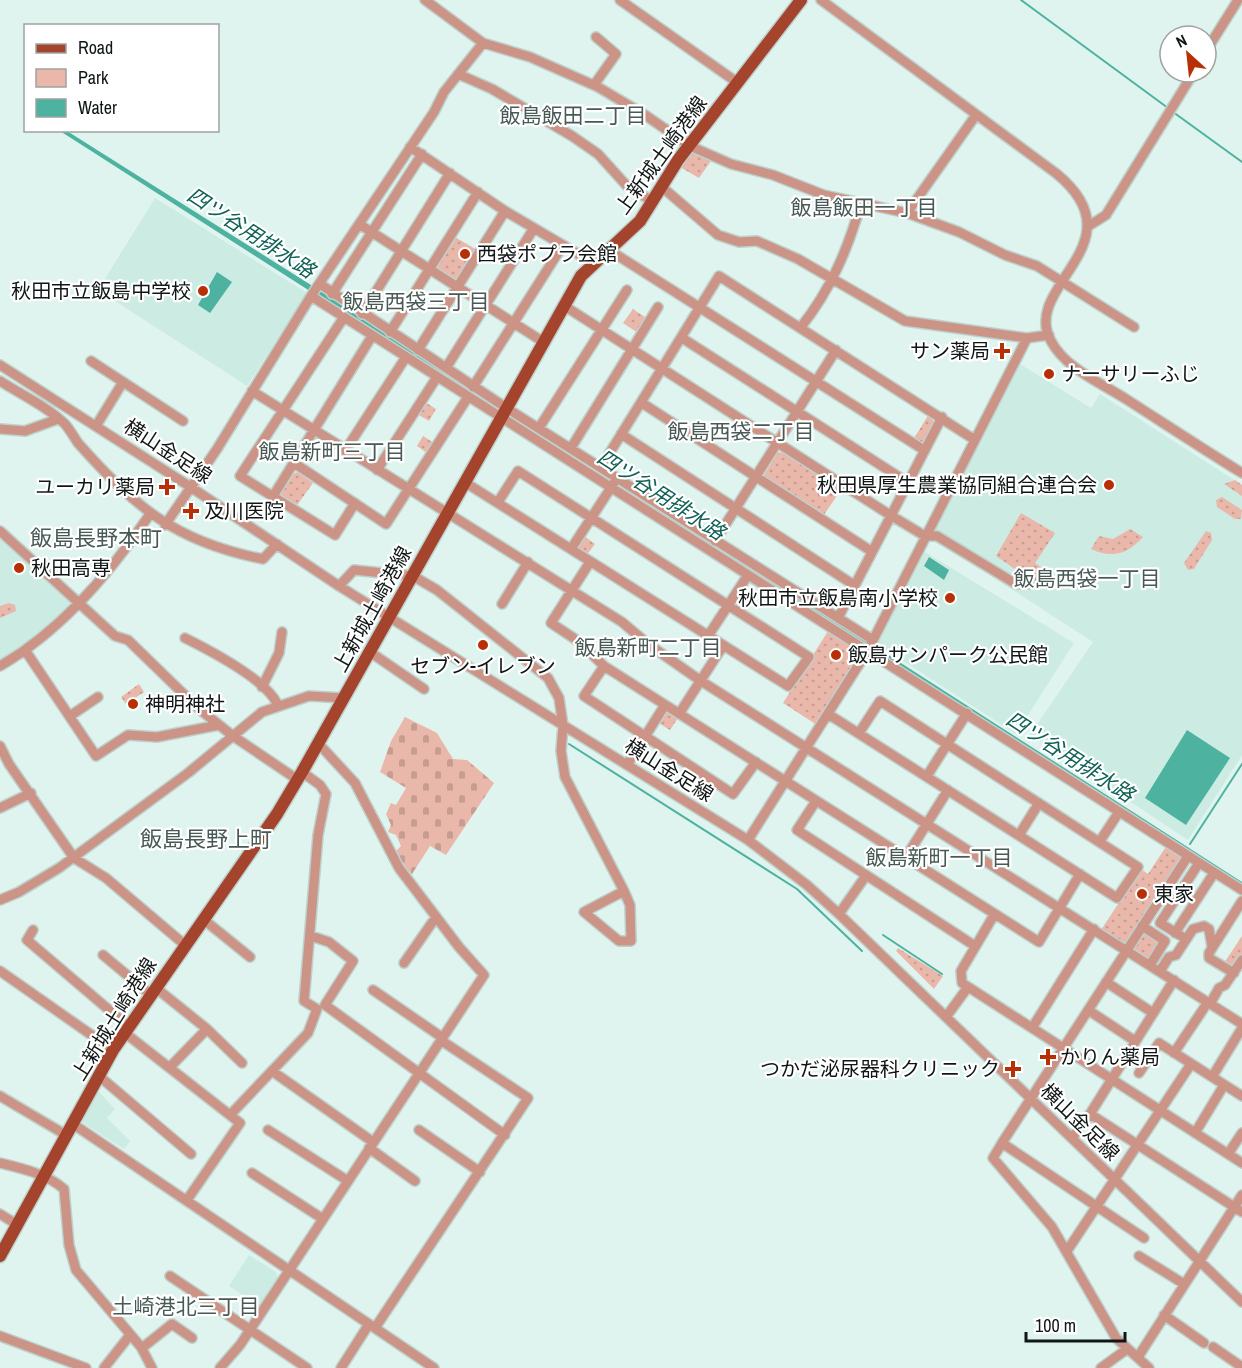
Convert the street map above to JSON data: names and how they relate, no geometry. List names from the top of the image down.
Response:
{
  "streets": {
    "main road": ["上新城土崎港線"],
    "street": ["横山金足線"]
  },
  "crossings": [
    ["上新城土崎港線", "横山金足線"]
  ],
  "districts": [
    "飯島飯田二丁目",
    "飯島飯田一丁目",
    "飯島西袋三丁目",
    "飯島西袋二丁目",
    "飯島新町三丁目",
    "飯島長野本町",
    "飯島西袋一丁目",
    "飯島新町二丁目",
    "飯島長野上町",
    "飯島新町一丁目",
    "土崎港北三丁目"
  ],
  "water": ["四ツ谷用排水路"],
  "places": {
    "other": [
      "西袋ポプラ会館",
      "秋田市立飯島中学校",
      "ナーサリーふじ",
      "秋田県厚生農業協同組合連合会",
      "秋田高専",
      "秋田市立飯島南小学校",
      "セブン-イレブン",
      "飯島サンパーク公民館",
      "神明神社",
      "東家"
    ],
    "health": [
      "サン薬局",
      "ユーカリ薬局",
      "及川医院",
      "かりん薬局",
      "つかだ泌尿器科クリニック"
    ]
  },
  "legend": ["Road", "Park", "Water"],
  "scale_bar": "100 m",
  "north": "top left"
}
